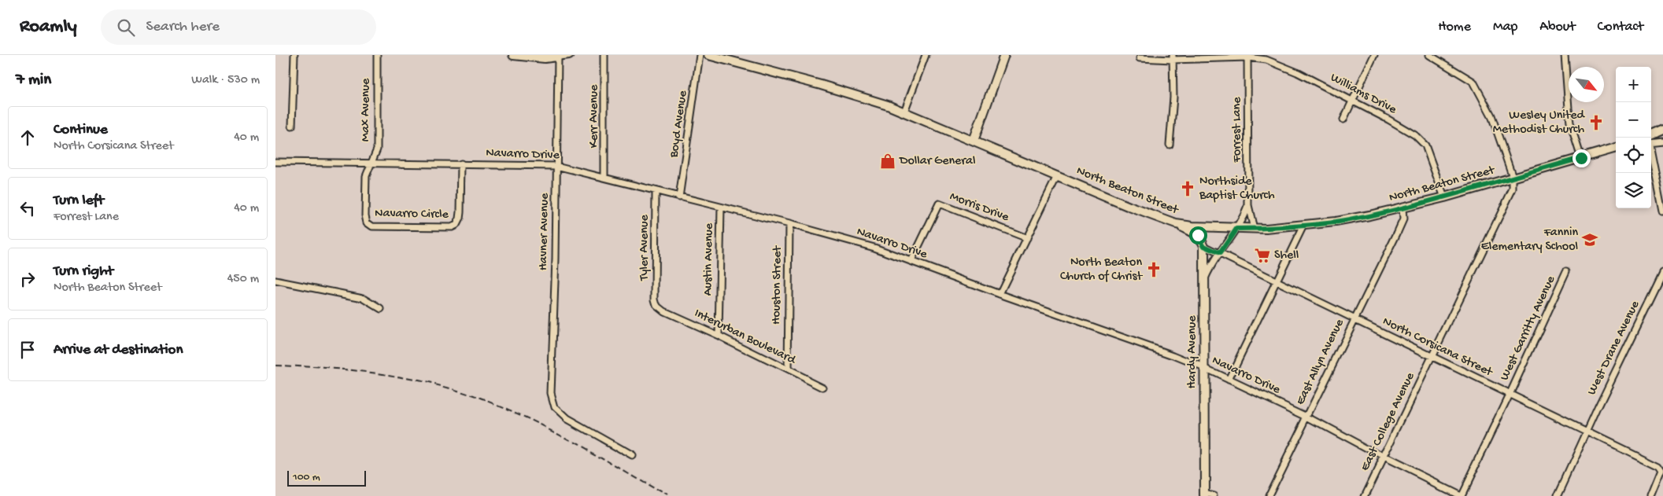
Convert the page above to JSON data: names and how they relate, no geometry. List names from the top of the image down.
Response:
{
  "streets": {
    "main road": ["North Beaton Street", "Hardy Avenue"],
    "street": [
      "Williams Drive",
      "Max Avenue",
      "Kerr Avenue",
      "Boyd Avenue",
      "Forrest Lane",
      "Navarro Drive",
      "Morris Drive",
      "Navarro Circle",
      "Havner Avenue",
      "Tyler Avenue",
      "Austin Avenue",
      "Houston Street",
      "West Garritty Avenue",
      "Interurban Boulevard",
      "North Corsicana Street",
      "West Drane Avenue",
      "East Allyn Avenue",
      "East College Avenue"
    ]
  },
  "crossings": [
    ["Williams Drive", "Forrest Lane"],
    ["Williams Drive", "North Beaton Street"],
    ["Max Avenue", "Navarro Drive"],
    ["Max Avenue", "Navarro Circle"],
    ["Kerr Avenue", "Navarro Drive"],
    ["Boyd Avenue", "Navarro Drive"],
    ["Forrest Lane", "North Beaton Street"],
    ["Forrest Lane", "North Corsicana Street"],
    ["Forrest Lane", "Hardy Avenue"],
    ["Navarro Drive", "Morris Drive"],
    ["Navarro Drive", "Navarro Circle"],
    ["Navarro Drive", "Havner Avenue"],
    ["Navarro Drive", "Tyler Avenue"],
    ["Navarro Drive", "Austin Avenue"],
    ["Navarro Drive", "Houston Street"],
    ["Navarro Drive", "West Garritty Avenue"],
    ["Navarro Drive", "Hardy Avenue"],
    ["Navarro Drive", "East Allyn Avenue"],
    ["Navarro Drive", "East College Avenue"],
    ["North Beaton Street", "East Allyn Avenue"],
    ["North Beaton Street", "East College Avenue"],
    ["Tyler Avenue", "Interurban Boulevard"],
    ["Austin Avenue", "Interurban Boulevard"],
    ["Houston Street", "Interurban Boulevard"],
    ["West Garritty Avenue", "North Corsicana Street"],
    ["North Corsicana Street", "West Drane Avenue"],
    ["North Corsicana Street", "Hardy Avenue"],
    ["North Corsicana Street", "East Allyn Avenue"],
    ["North Corsicana Street", "East College Avenue"]
  ],
  "places": {
    "church": ["Wesley United Methodist Church", "Northside Baptist Church", "North Beaton Church of Christ"],
    "shop": ["Dollar General"],
    "school or university": ["Fannin Elementary School"],
    "supermarket": ["Shell"]
  },
  "scale_bar": "100 m",
  "north": "bottom right",
  "page": {
    "header": "Roamly",
    "search": "Search here",
    "nav": [
      "Home",
      "Map",
      "About",
      "Contact"
    ],
    "heading": ["7 min", "Walk · 530 m"],
    "map_buttons": ["+", "−"],
    "list": [
      ["Continue", "North Corsicana Street", "40 m"],
      ["Turn left", "Forrest Lane", "40 m"],
      ["Turn right", "North Beaton Street", "450 m"],
      "Arrive at destination"
    ],
    "scale": "100 m"
  }
}
